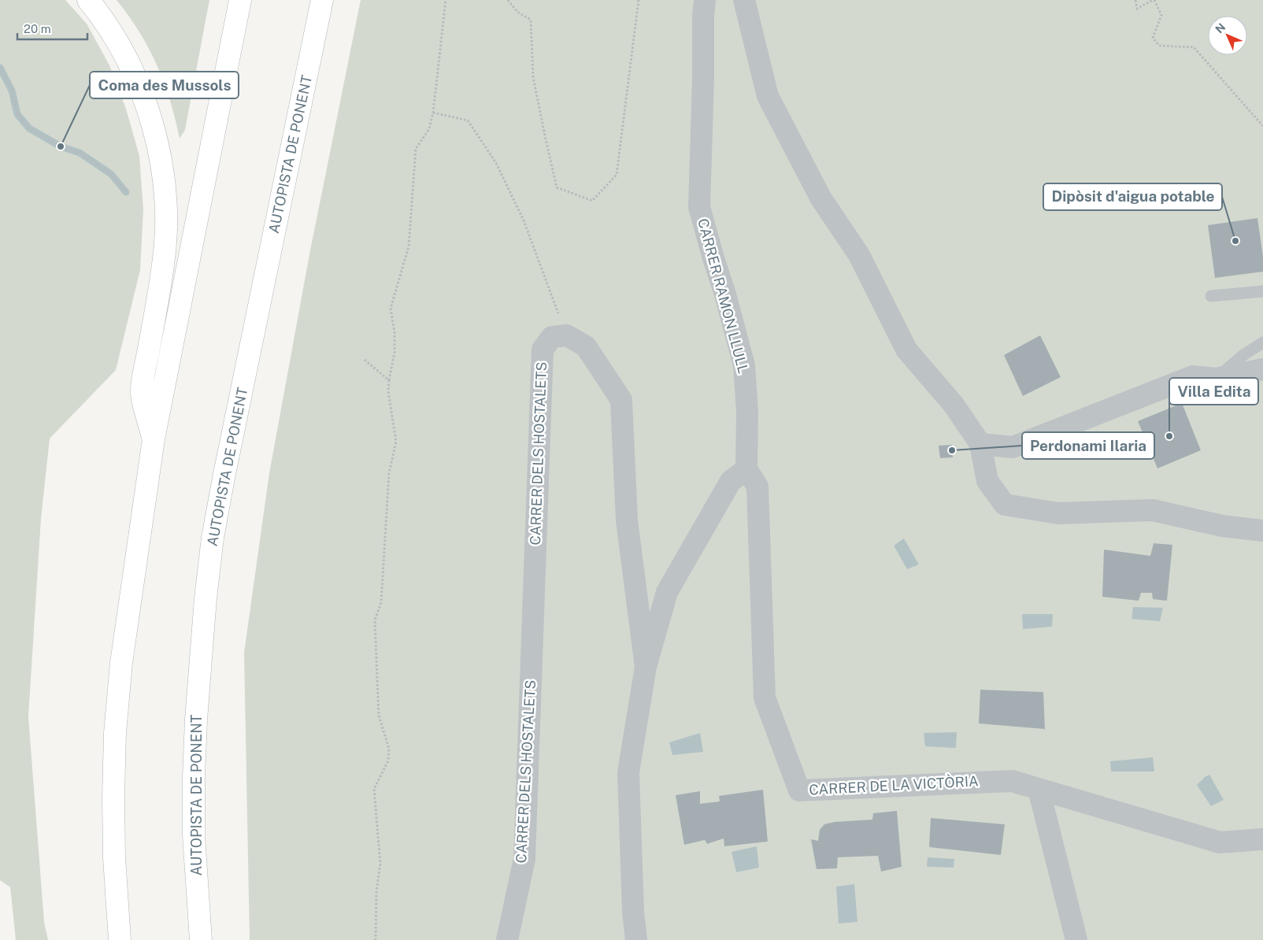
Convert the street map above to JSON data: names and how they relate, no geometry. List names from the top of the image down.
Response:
{
  "streets": {
    "highway": ["AUTOPISTA DE PONENT"],
    "street": ["CARRER RAMON LLULL", "CARRER DELS HOSTALETS", "CARRER DE LA VICTÒRIA"]
  },
  "crossings": [
    ["CARRER RAMON LLULL", "CARRER DE LA VICTÒRIA"]
  ],
  "places": [
    "Coma des Mussols",
    "Dipòsit d'aigua potable",
    "Villa Edita",
    "Perdonami Ilaria"
  ],
  "scale_bar": "20 m",
  "north": "top left"
}
